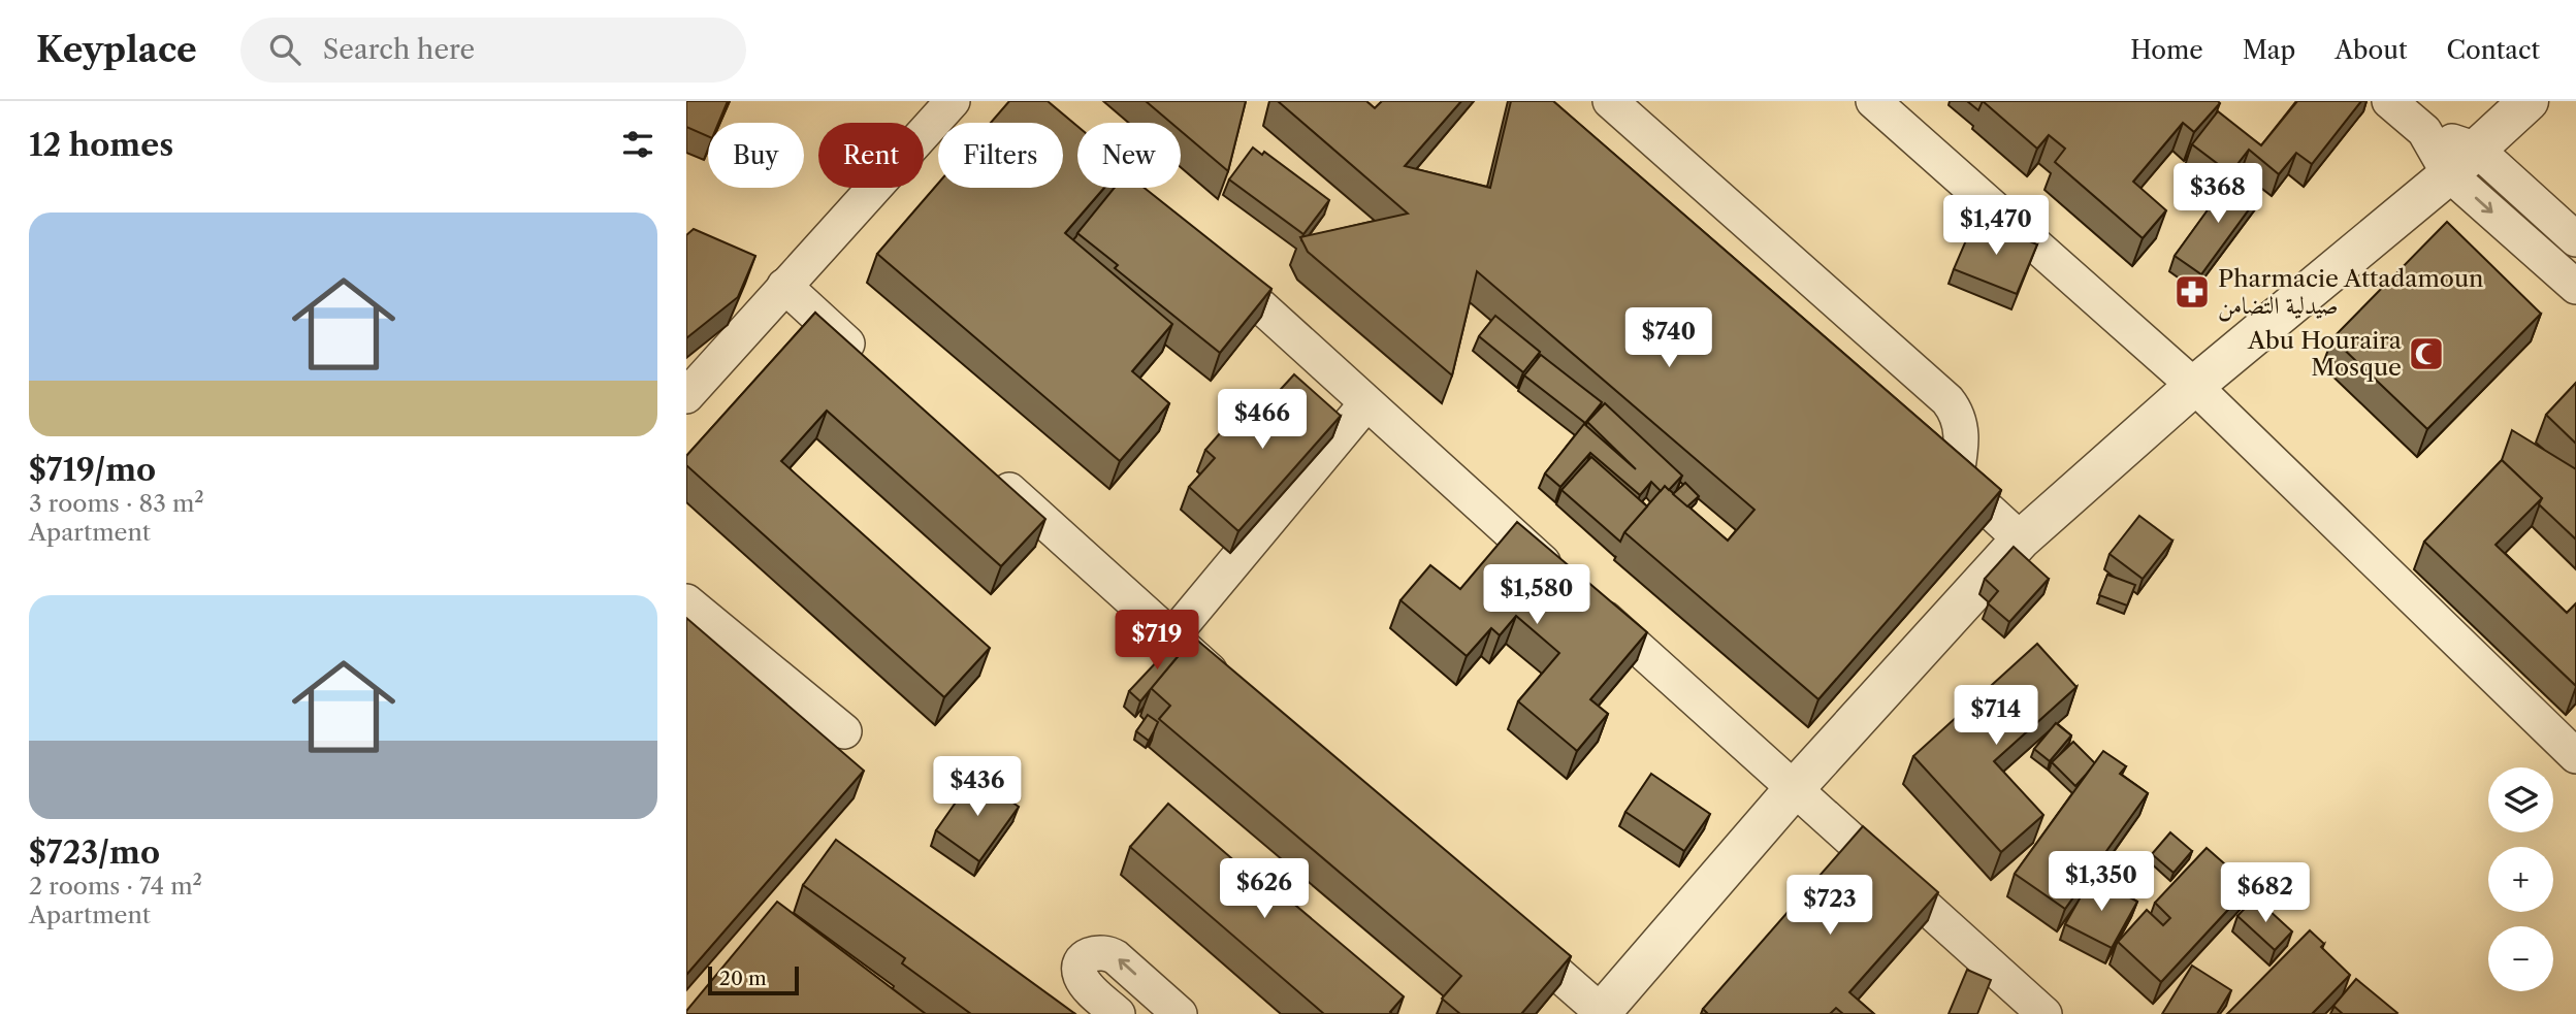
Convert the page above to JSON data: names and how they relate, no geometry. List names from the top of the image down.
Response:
{
  "places": {
    "pharmacy": ["Pharmacie Attadamoun صيدلية التضامن"],
    "mosque": ["Abu Houraira Mosque"]
  },
  "scale_bar": "20 m",
  "page": {
    "header": "Keyplace",
    "search": "Search here",
    "nav": [
      "Home",
      "Map",
      "About",
      "Contact"
    ],
    "heading": "12 homes",
    "chip": [
      "Buy",
      "Rent",
      "Filters",
      "New"
    ],
    "price": [
      "$368",
      "$1,470",
      "$740",
      "$466",
      "$1,580",
      "$719",
      "$714",
      "$436",
      "$1,350",
      "$626",
      "$682",
      "$723"
    ],
    "list": [
      {
        "name": "$719/mo",
        "note": "3 rooms · 83 m² · Apartment"
      },
      {
        "name": "$723/mo",
        "note": "2 rooms · 74 m² · Apartment"
      }
    ],
    "map_buttons": ["+", "−"],
    "scale": "20 m"
  }
}
